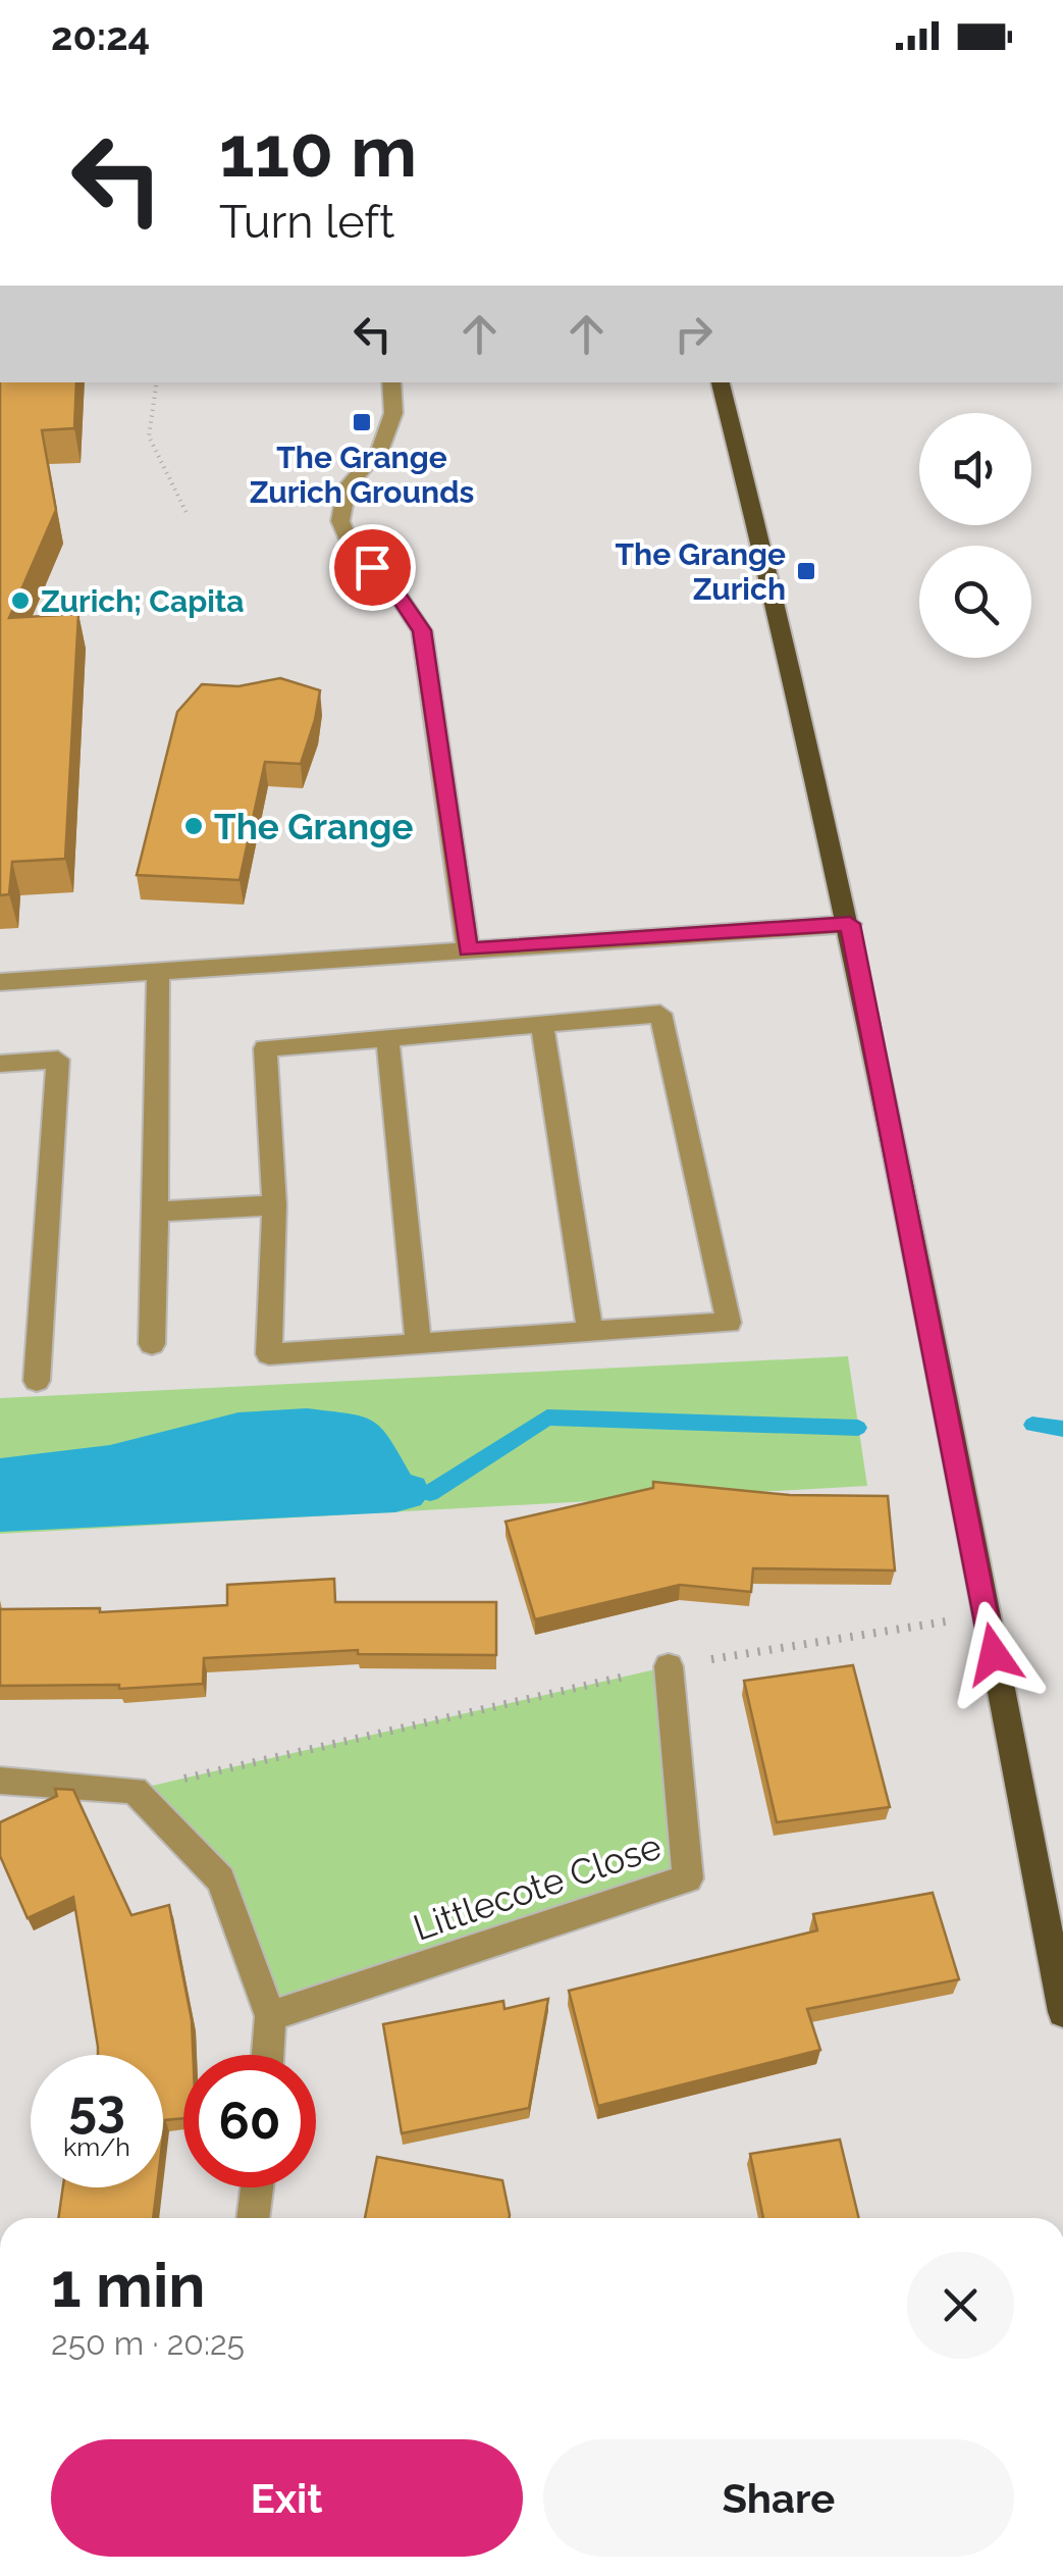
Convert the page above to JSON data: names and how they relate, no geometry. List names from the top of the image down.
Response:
{
  "streets": {
    "street": ["Littlecote Close"]
  },
  "places": {
    "transit": ["The Grange Zurich Grounds", "The Grange Zurich"],
    "other": ["Zurich; Capita", "The Grange"]
  },
  "page": {
    "status": "20:24",
    "turn": ["110 m", "Turn left"],
    "speed": "53 km/h",
    "limit": "60",
    "heading": ["1 min", "250 m · 20:25"],
    "buttons": ["Exit", "Share"]
  }
}
